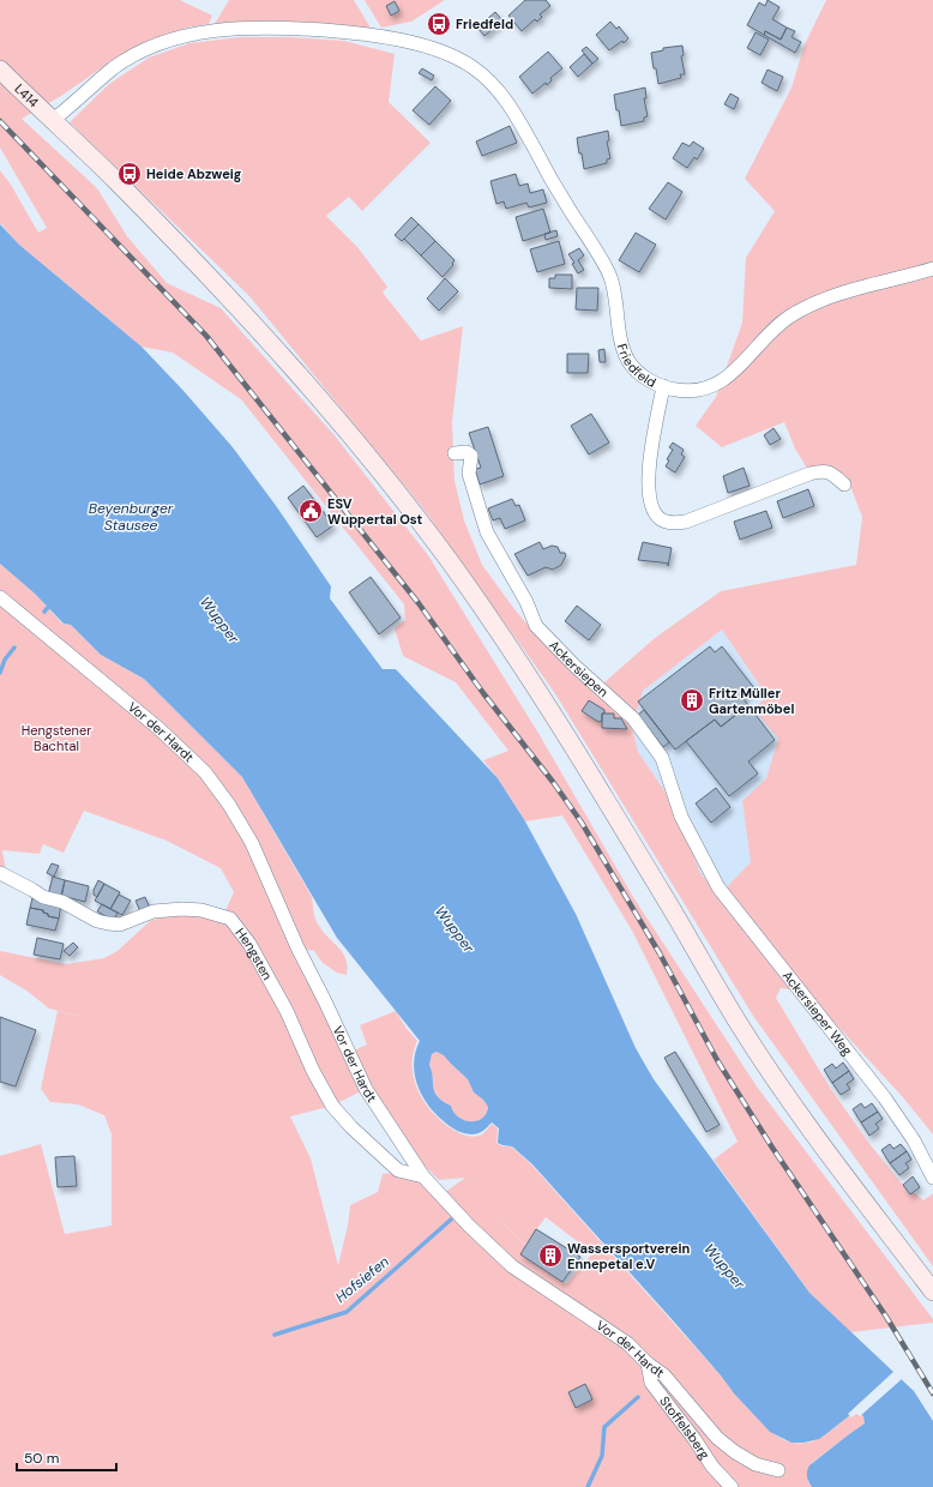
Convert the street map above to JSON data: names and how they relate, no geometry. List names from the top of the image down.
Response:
{
  "streets": {
    "main road": ["L414"],
    "street": [
      "Friedfeld",
      "Ackersiepen",
      "Vor der Hardt",
      "Hengsten",
      "Ackersieper Weg",
      "Stoffelsberg"
    ]
  },
  "crossings": [
    ["L414", "Friedfeld"],
    ["Ackersiepen", "Ackersieper Weg"],
    ["Vor der Hardt", "Hengsten"],
    ["Vor der Hardt", "Stoffelsberg"]
  ],
  "water": ["Beyenburger Stausee", "Wupper", "Hofsiefen"],
  "parks": ["Hengstener Bachtal"],
  "places": {
    "bus stop": ["Friedfeld", "Heide Abzweig"],
    "public building": ["ESV Wuppertal Ost"],
    "building": ["Fritz Müller Gartenmöbel", "Wassersportverein Ennepetal e.V"]
  },
  "scale_bar": "50 m"
}
